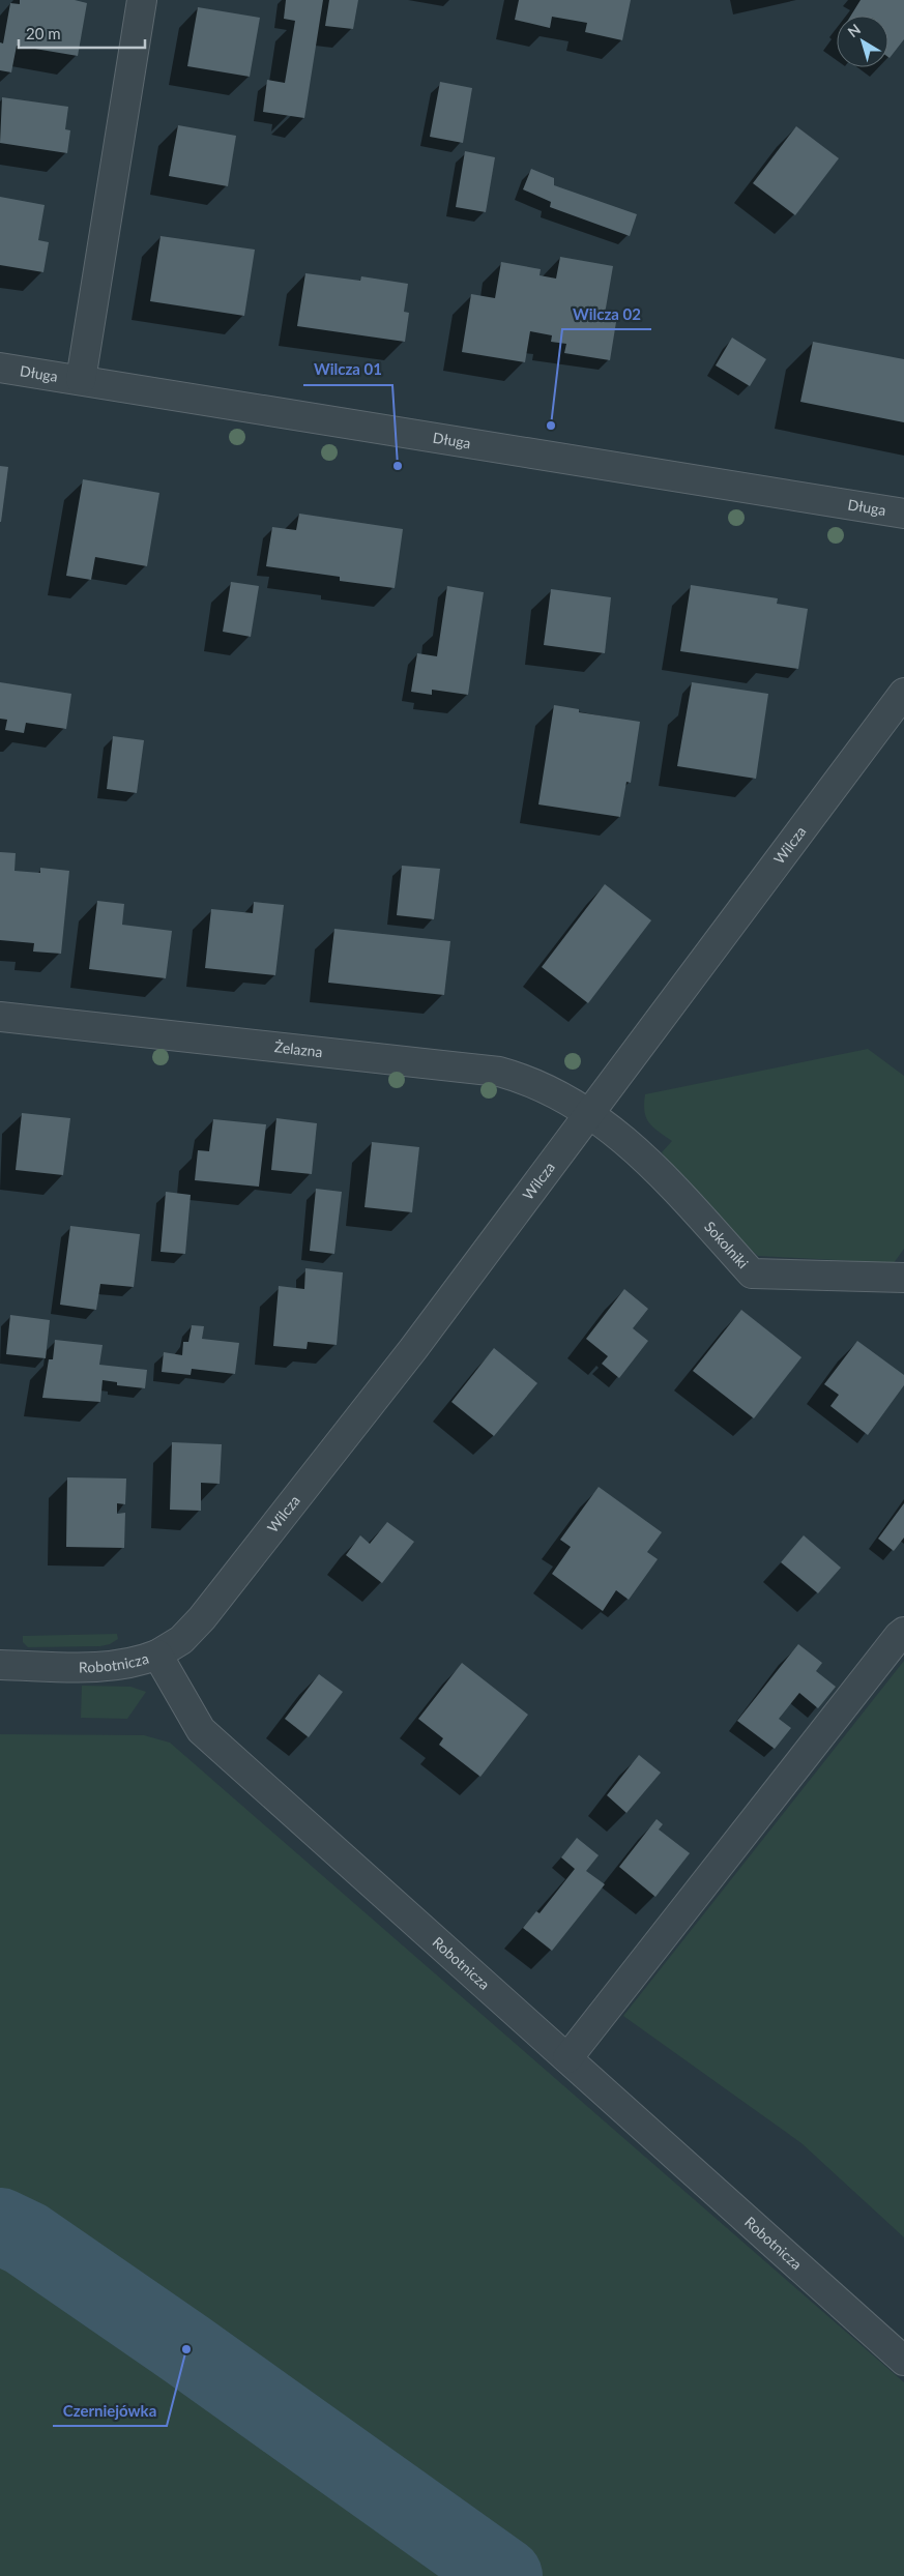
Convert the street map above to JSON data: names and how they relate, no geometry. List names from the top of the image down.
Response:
{
  "streets": {
    "street": [
      "Długa",
      "Wilcza",
      "Żelazna",
      "Sokolniki",
      "Robotnicza"
    ]
  },
  "crossings": [
    ["Wilcza", "Żelazna"],
    ["Wilcza", "Sokolniki"],
    ["Wilcza", "Robotnicza"],
    ["Żelazna", "Sokolniki"]
  ],
  "places": ["Wilcza 02", "Wilcza 01", "Czerniejówka"],
  "scale_bar": "20 m",
  "north": "top left"
}
